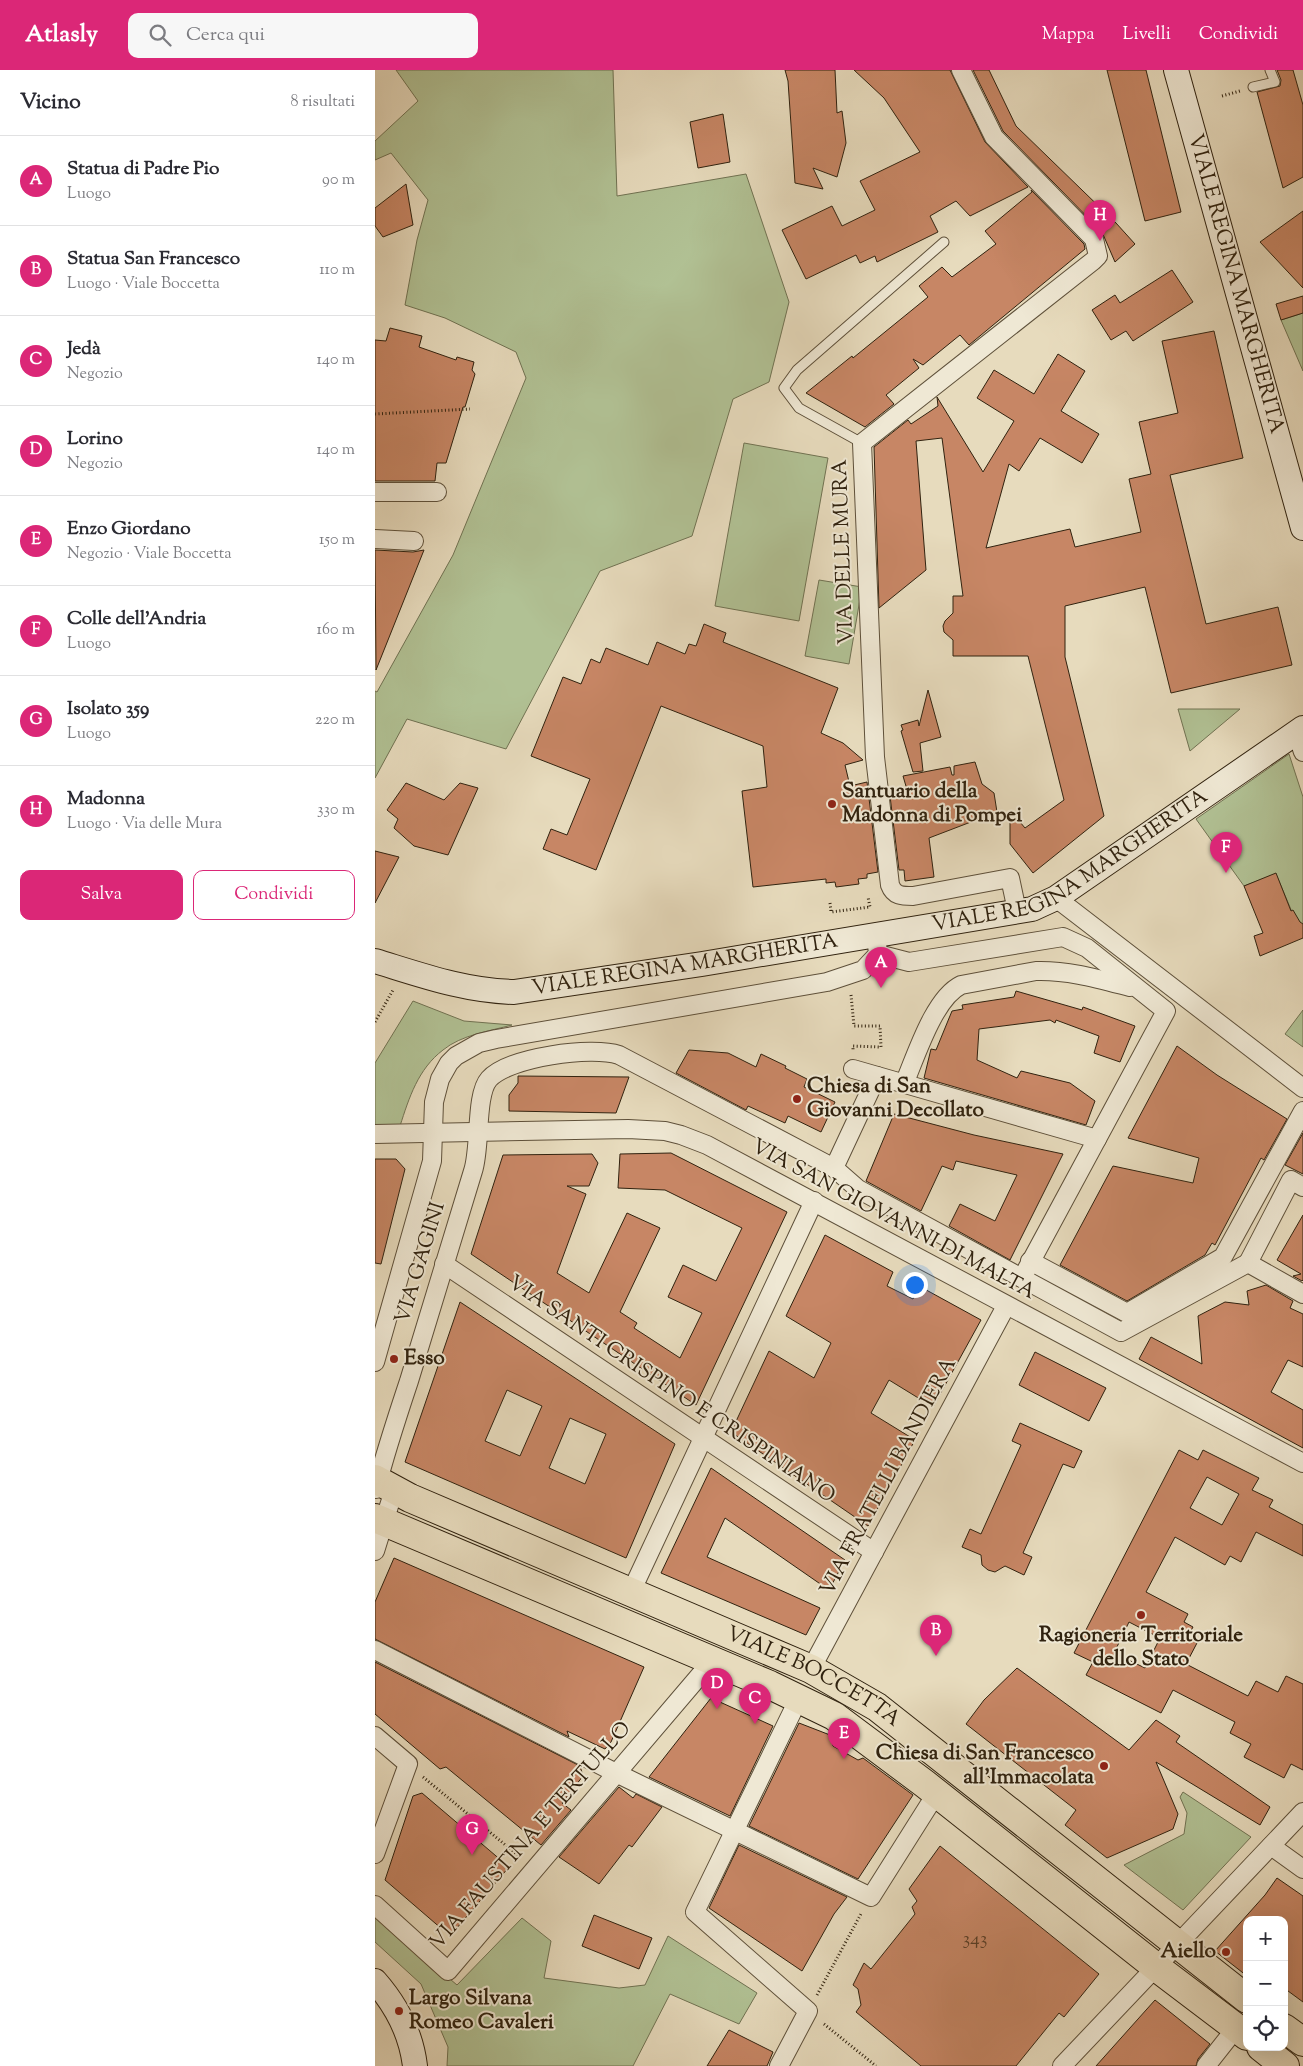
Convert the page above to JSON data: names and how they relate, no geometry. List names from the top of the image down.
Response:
{
  "streets": {
    "main road": ["VIALE REGINA MARGHERITA", "VIALE BOCCETTA"],
    "street": [
      "VIA DELLE MURA",
      "VIA SAN GIOVANNI DI MALTA",
      "VIA GAGINI",
      "VIA SANTI CRISPINO E CRISPINIANO",
      "VIA FRATELLI BANDIERA",
      "VIA FAUSTINA E TERTULLO"
    ]
  },
  "crossings": [
    ["VIALE REGINA MARGHERITA", "VIA DELLE MURA"],
    ["VIALE REGINA MARGHERITA", "VIA GAGINI"],
    ["VIA SAN GIOVANNI DI MALTA", "VIA GAGINI"],
    ["VIA SAN GIOVANNI DI MALTA", "VIA FRATELLI BANDIERA"],
    ["VIA GAGINI", "VIA SANTI CRISPINO E CRISPINIANO"],
    ["VIA GAGINI", "VIALE BOCCETTA"],
    ["VIA SANTI CRISPINO E CRISPINIANO", "VIA FRATELLI BANDIERA"],
    ["VIA FRATELLI BANDIERA", "VIALE BOCCETTA"],
    ["VIALE BOCCETTA", "VIA FAUSTINA E TERTULLO"]
  ],
  "places": [
    "Santuario della Madonna di Pompei",
    "Chiesa di San Giovanni Decollato",
    "Esso",
    "Ragioneria Territoriale dello Stato",
    "Chiesa di San Francesco all'Immacolata",
    "Aiello",
    "Largo Silvana Romeo Cavaleri"
  ],
  "house_numbers": ["343"],
  "page": {
    "header": "Atlasly",
    "search": "Cerca qui",
    "nav": ["Mappa", "Livelli", "Condividi"],
    "heading": ["Vicino", "8 risultati"],
    "list": [
      {
        "mark": "A",
        "name": "Statua di Padre Pio",
        "note": "Luogo",
        "value": "90 m"
      },
      {
        "mark": "B",
        "name": "Statua San Francesco",
        "note": "Luogo · Viale Boccetta",
        "value": "110 m"
      },
      {
        "mark": "C",
        "name": "Jedà",
        "note": "Negozio",
        "value": "140 m"
      },
      {
        "mark": "D",
        "name": "Lorino",
        "note": "Negozio",
        "value": "140 m"
      },
      {
        "mark": "E",
        "name": "Enzo Giordano",
        "note": "Negozio · Viale Boccetta",
        "value": "150 m"
      },
      {
        "mark": "F",
        "name": "Colle dell'Andria",
        "note": "Luogo",
        "value": "160 m"
      },
      {
        "mark": "G",
        "name": "Isolato 359",
        "note": "Luogo",
        "value": "220 m"
      },
      {
        "mark": "H",
        "name": "Madonna",
        "note": "Luogo · Via delle Mura",
        "value": "330 m"
      }
    ],
    "pins": [
      "H",
      "F",
      "A",
      "B",
      "D",
      "C",
      "E",
      "G"
    ],
    "buttons": ["Salva", "Condividi"],
    "map_buttons": ["+", "−"]
  }
}
